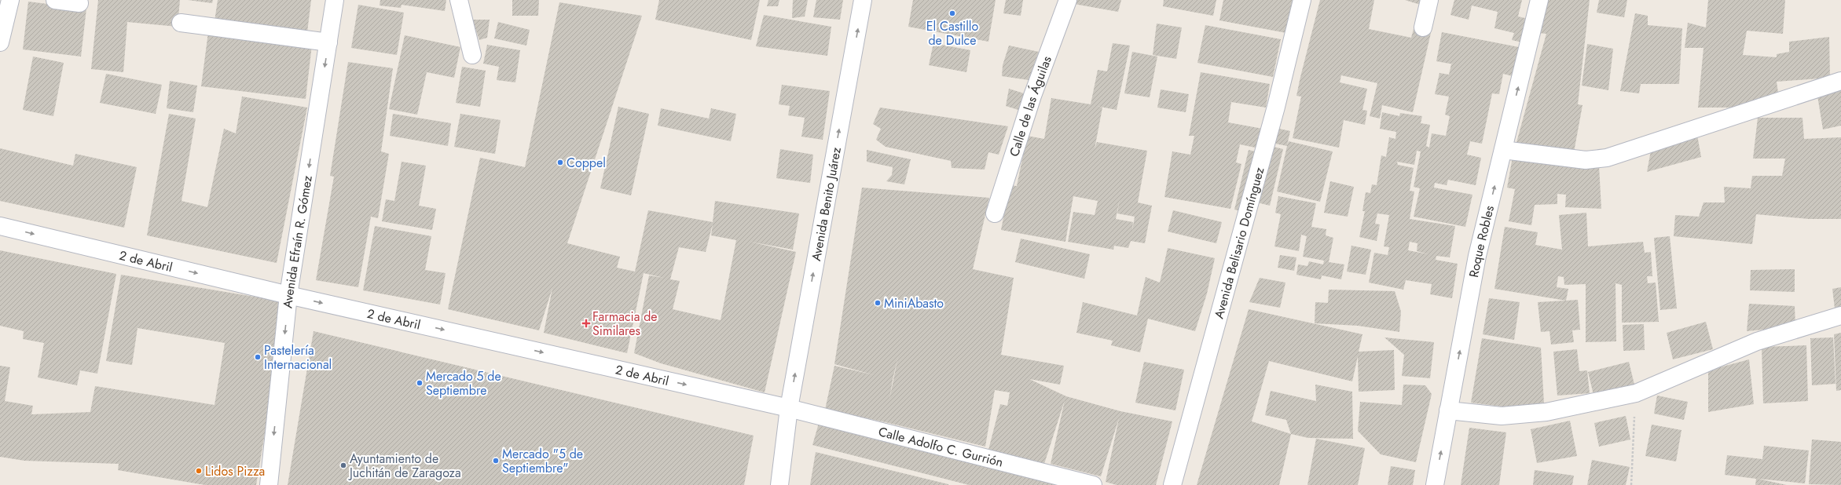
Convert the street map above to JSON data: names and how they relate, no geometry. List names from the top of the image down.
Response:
{
  "streets": {
    "street": [
      "Calle de las Águilas",
      "Avenida Benito Juárez",
      "Avenida Efraín R. Gómez",
      "Roque Robles",
      "Avenida Belisario Domínguez",
      "2 de Abril",
      "Calle Adolfo C. Gurrión"
    ]
  },
  "crossings": [
    ["Avenida Benito Juárez", "2 de Abril"],
    ["Avenida Benito Juárez", "Calle Adolfo C. Gurrión"],
    ["Avenida Efraín R. Gómez", "2 de Abril"],
    ["2 de Abril", "Calle Adolfo C. Gurrión"]
  ],
  "one_way": [
    "Avenida Benito Juárez",
    "Avenida Efraín R. Gómez",
    "Roque Robles",
    "2 de Abril"
  ],
  "places": {
    "other": [
      "El Castillo de Dulce",
      "Coppel",
      "MiniAbasto",
      "Pastelería Internacional",
      "Mercado 5 de Septiembre",
      "Mercado \"5 de Septiembre\"",
      "Ayuntamiento de Juchitán de Zaragoza",
      "Lidos Pizza"
    ],
    "health": ["Farmacia de Similares"]
  }
}
